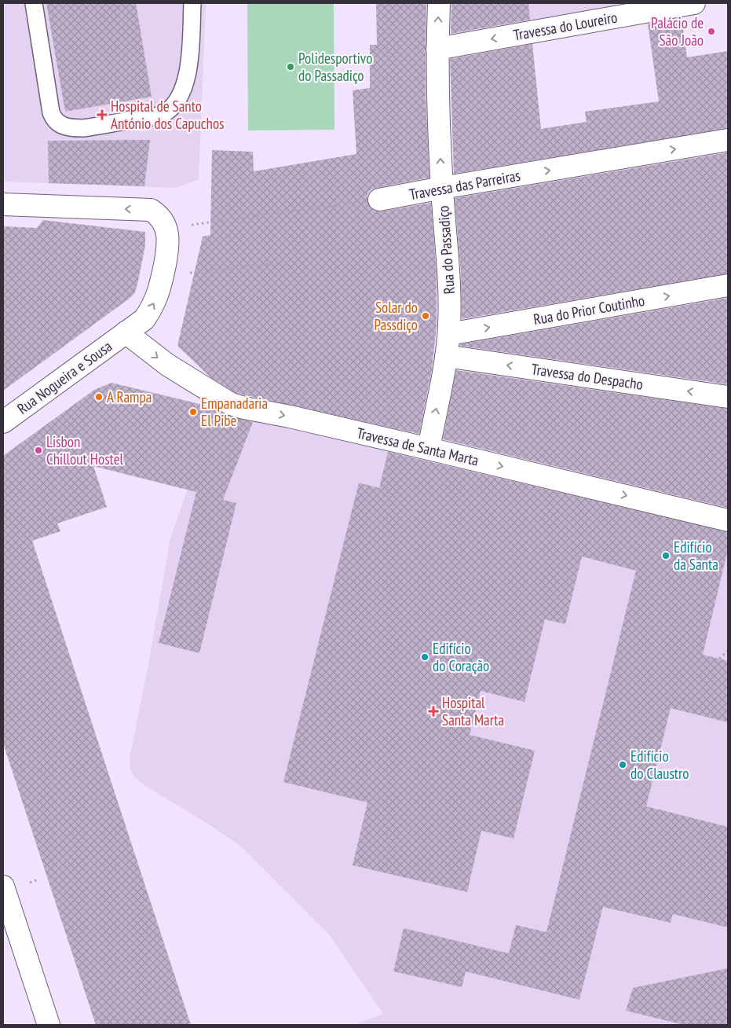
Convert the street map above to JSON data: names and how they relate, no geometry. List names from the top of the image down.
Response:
{
  "streets": {
    "street": [
      "Travessa do Loureiro",
      "Travessa das Parreiras",
      "Rua do Passadiço",
      "Rua do Prior Coutinho",
      "Travessa do Despacho",
      "Rua Nogueira e Sousa",
      "Travessa de Santa Marta"
    ]
  },
  "crossings": [
    ["Travessa do Loureiro", "Rua do Passadiço"],
    ["Travessa das Parreiras", "Rua do Passadiço"],
    ["Rua do Passadiço", "Rua do Prior Coutinho"],
    ["Rua do Passadiço", "Travessa do Despacho"],
    ["Rua do Passadiço", "Travessa de Santa Marta"],
    ["Rua Nogueira e Sousa", "Travessa de Santa Marta"]
  ],
  "one_way": [
    "Travessa do Loureiro",
    "Travessa das Parreiras",
    "Rua do Passadiço",
    "Rua do Prior Coutinho",
    "Travessa do Despacho",
    "Travessa de Santa Marta"
  ],
  "places": {
    "other": [
      "Palácio de São João",
      "Polidesportivo do Passadiço",
      "Solar do Passdiço",
      "A Rampa",
      "Empanadaria El Pibe",
      "Lisbon Chillout Hostel",
      "Edifício da Santa",
      "Edifício do Coração",
      "Edifício do Claustro"
    ],
    "health": ["Hospital de Santo António dos Capuchos", "Hospital Santa Marta"]
  }
}
